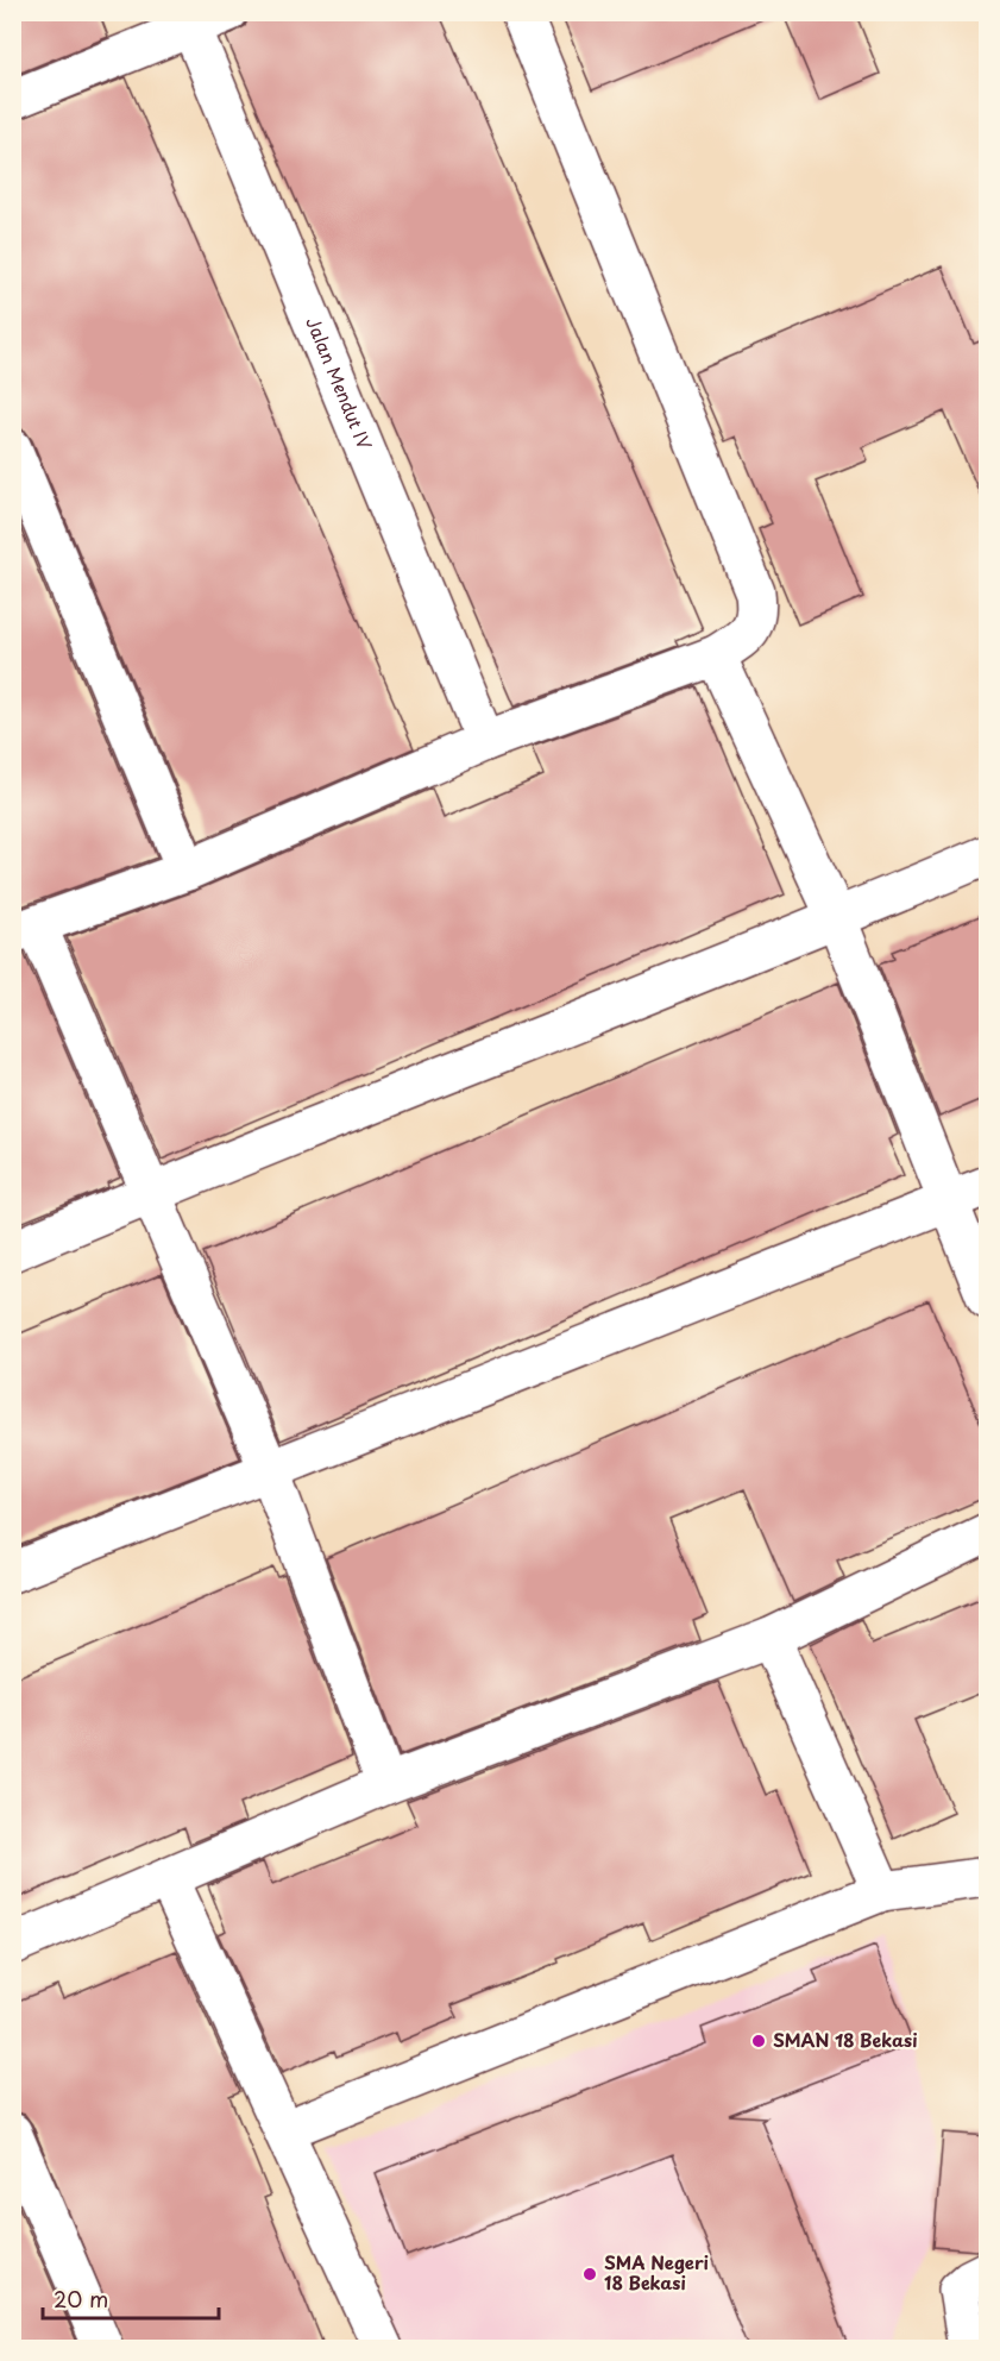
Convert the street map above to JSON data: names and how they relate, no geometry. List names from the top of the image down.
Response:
{
  "streets": {
    "street": ["Jalan Mendut IV"]
  },
  "places": ["SMAN 18 Bekasi", "SMA Negeri 18 Bekasi"],
  "scale_bar": "20 m"
}
